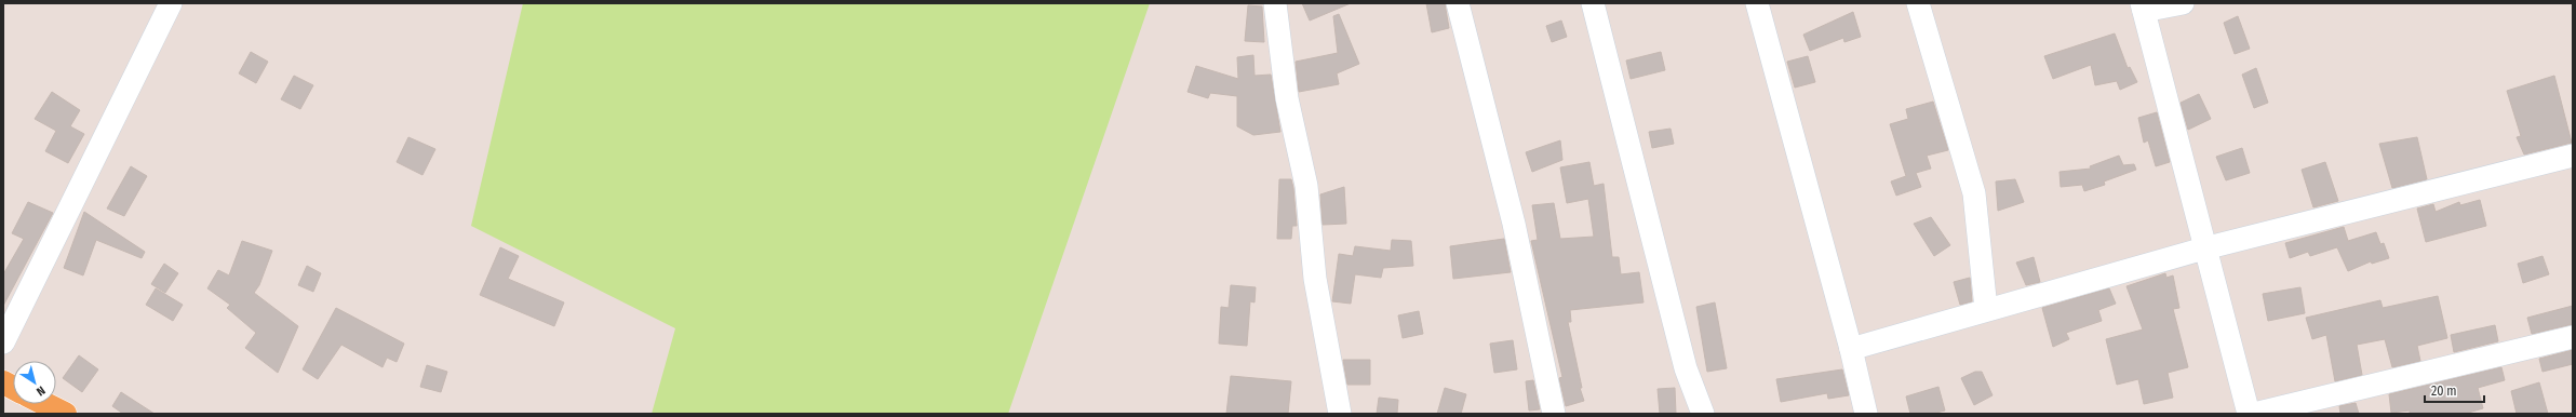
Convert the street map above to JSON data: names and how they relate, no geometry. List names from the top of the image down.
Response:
{
  "scale_bar": "20 m",
  "north": "bottom right"
}
